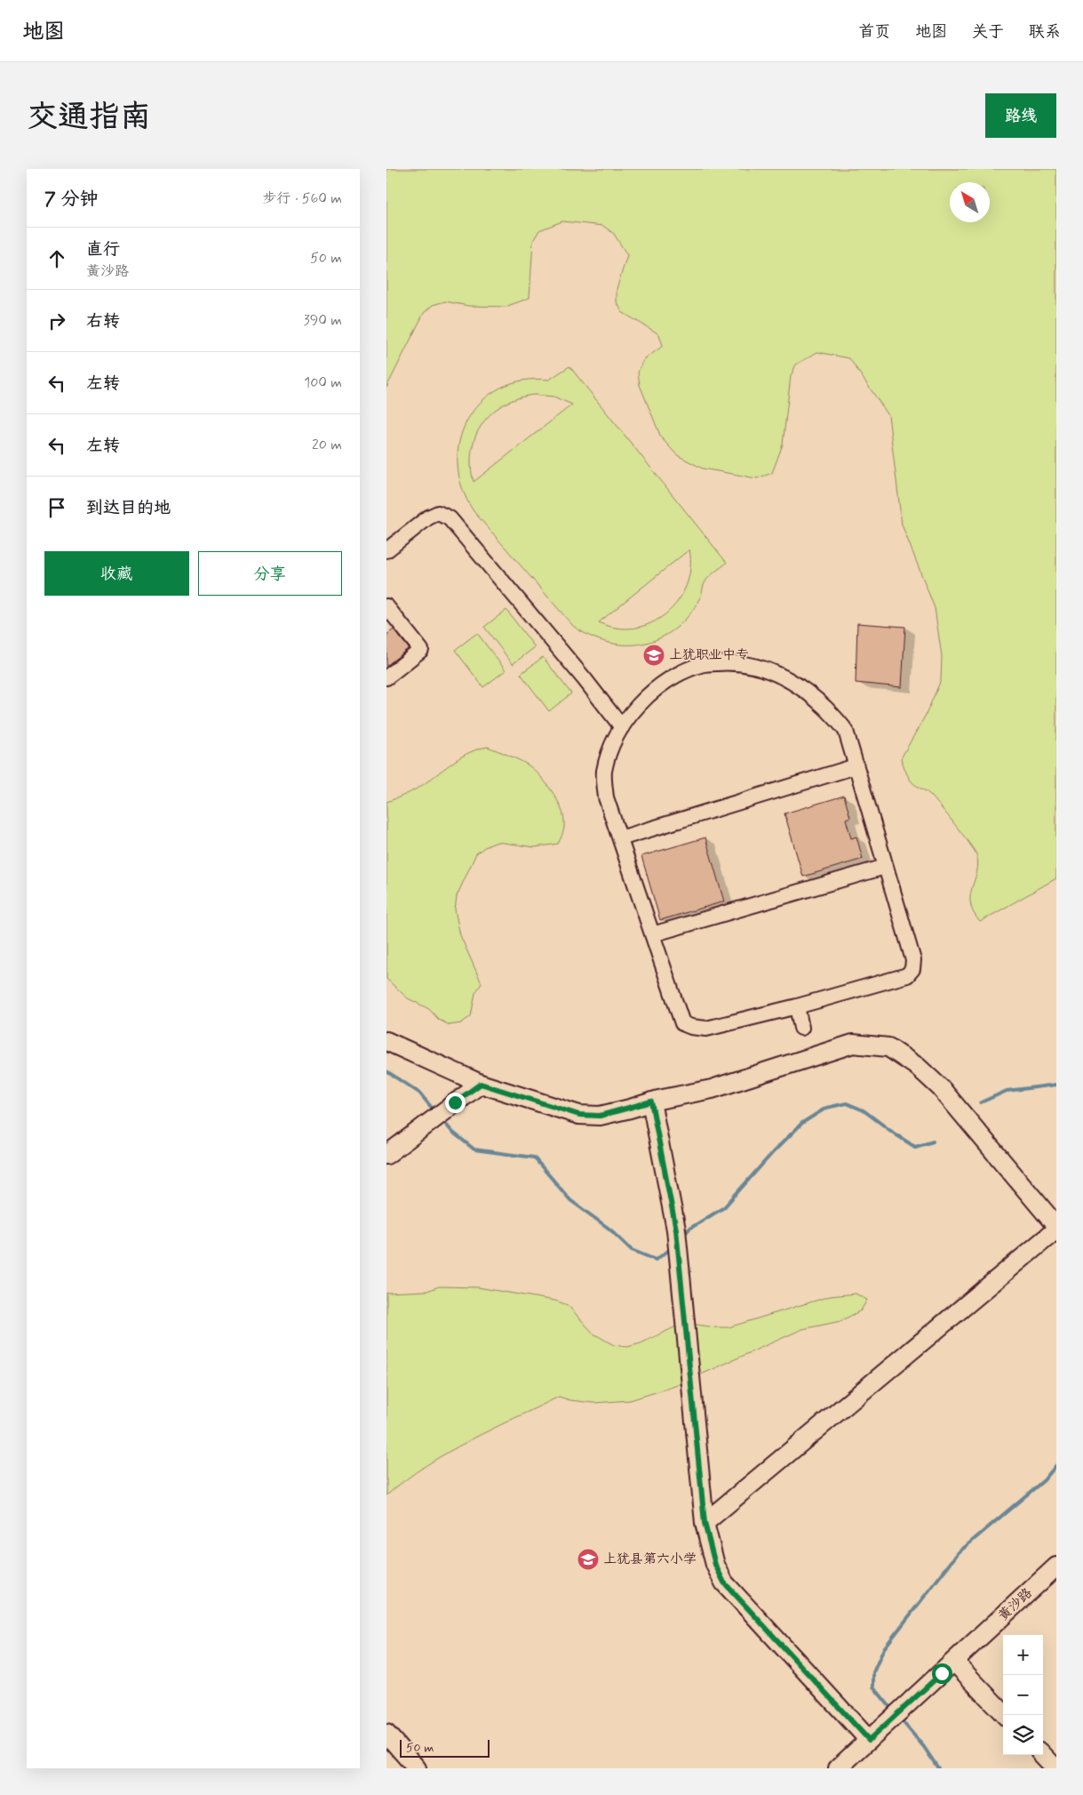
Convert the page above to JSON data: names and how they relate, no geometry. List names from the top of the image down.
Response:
{
  "streets": {
    "street": ["黄沙路"]
  },
  "places": {
    "school or university": ["上犹职业中专", "上犹县第六小学"]
  },
  "scale_bar": "50 m",
  "north": "top left",
  "page": {
    "header": "地图",
    "nav": [
      "首页",
      "地图",
      "关于",
      "联系"
    ],
    "buttons": [
      "路线",
      ["收藏", "分享"]
    ],
    "title": "交通指南",
    "heading": ["7 分钟", "步行 · 560 m"],
    "list": [
      ["直行", "黄沙路", "50 m"],
      ["右转", "390 m"],
      ["左转", "100 m"],
      ["左转", "20 m"],
      "到达目的地"
    ],
    "map_buttons": ["+", "−"],
    "scale": "50 m"
  }
}
